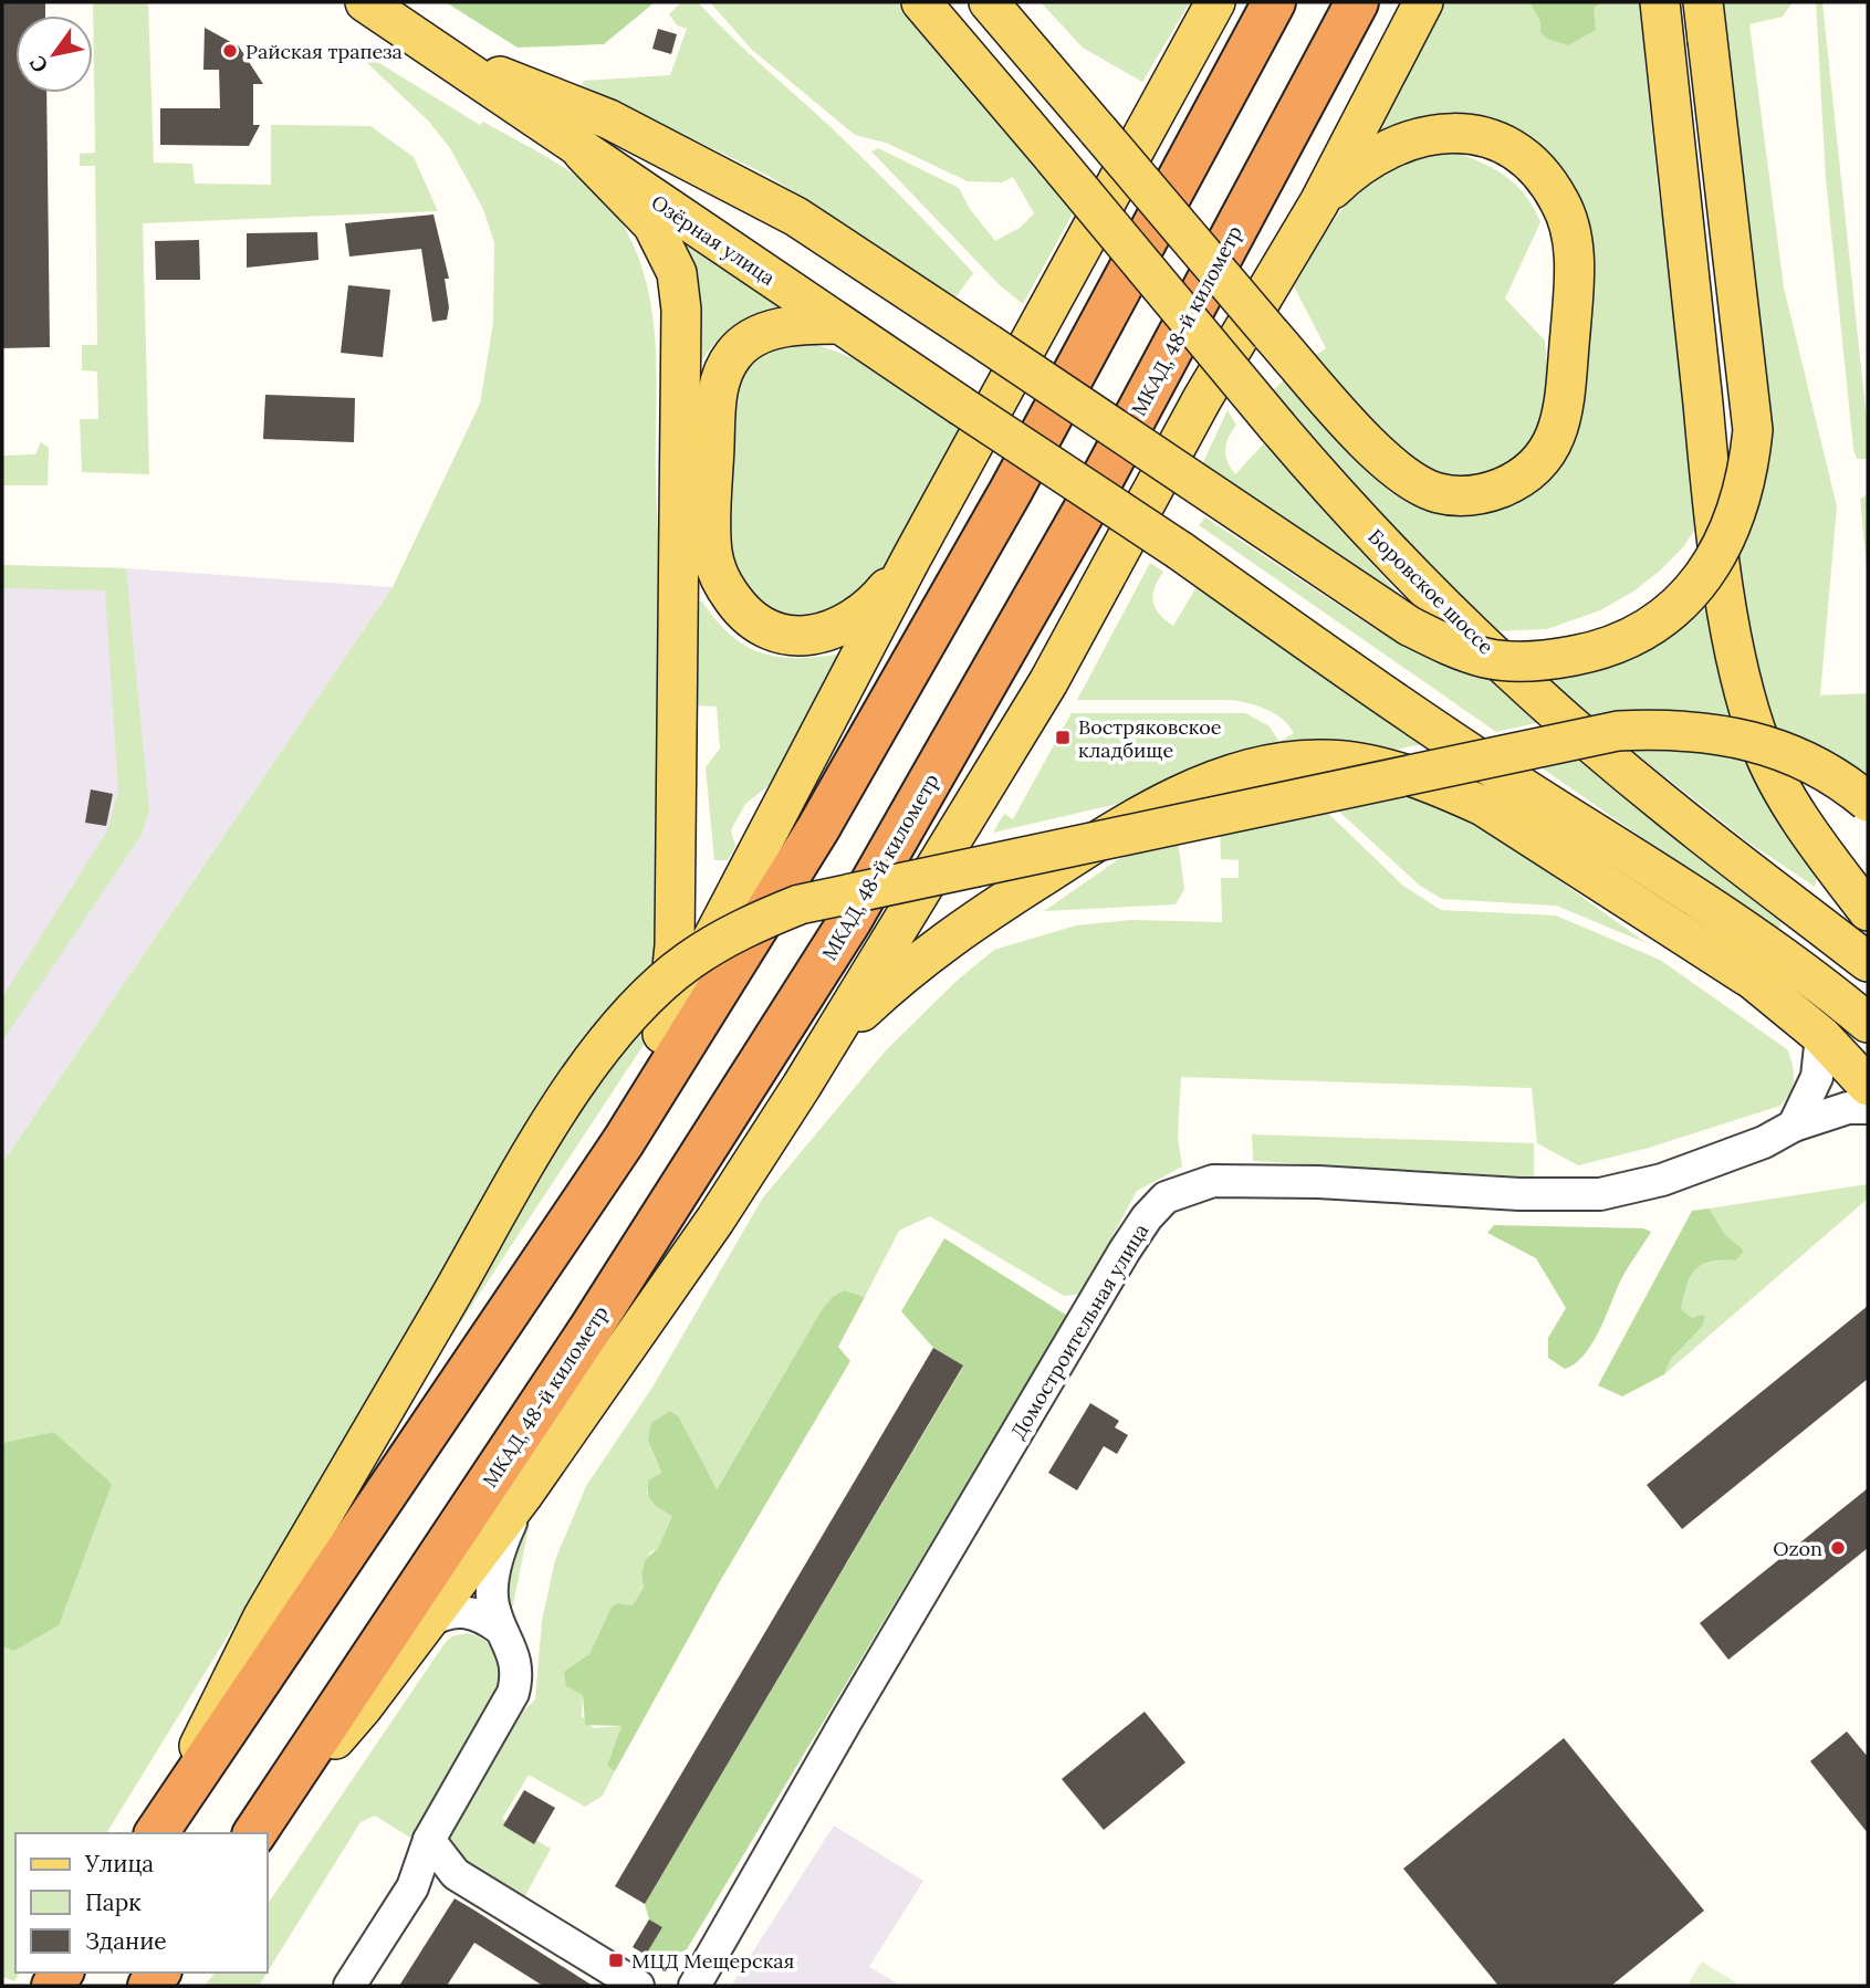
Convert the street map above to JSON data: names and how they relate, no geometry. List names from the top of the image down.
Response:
{
  "streets": {
    "highway": ["МКАД, 48-й километр"],
    "main road": ["Озёрная улица", "Боровское шоссе"],
    "street": ["Домостроительная улица"]
  },
  "places": {
    "other": ["Райская трапеза", "Ozon"],
    "transit": ["Востряковское кладбище", "МЦД Мещерская"]
  },
  "legend": ["Улица", "Парк", "Здание"],
  "north": "bottom left"
}
